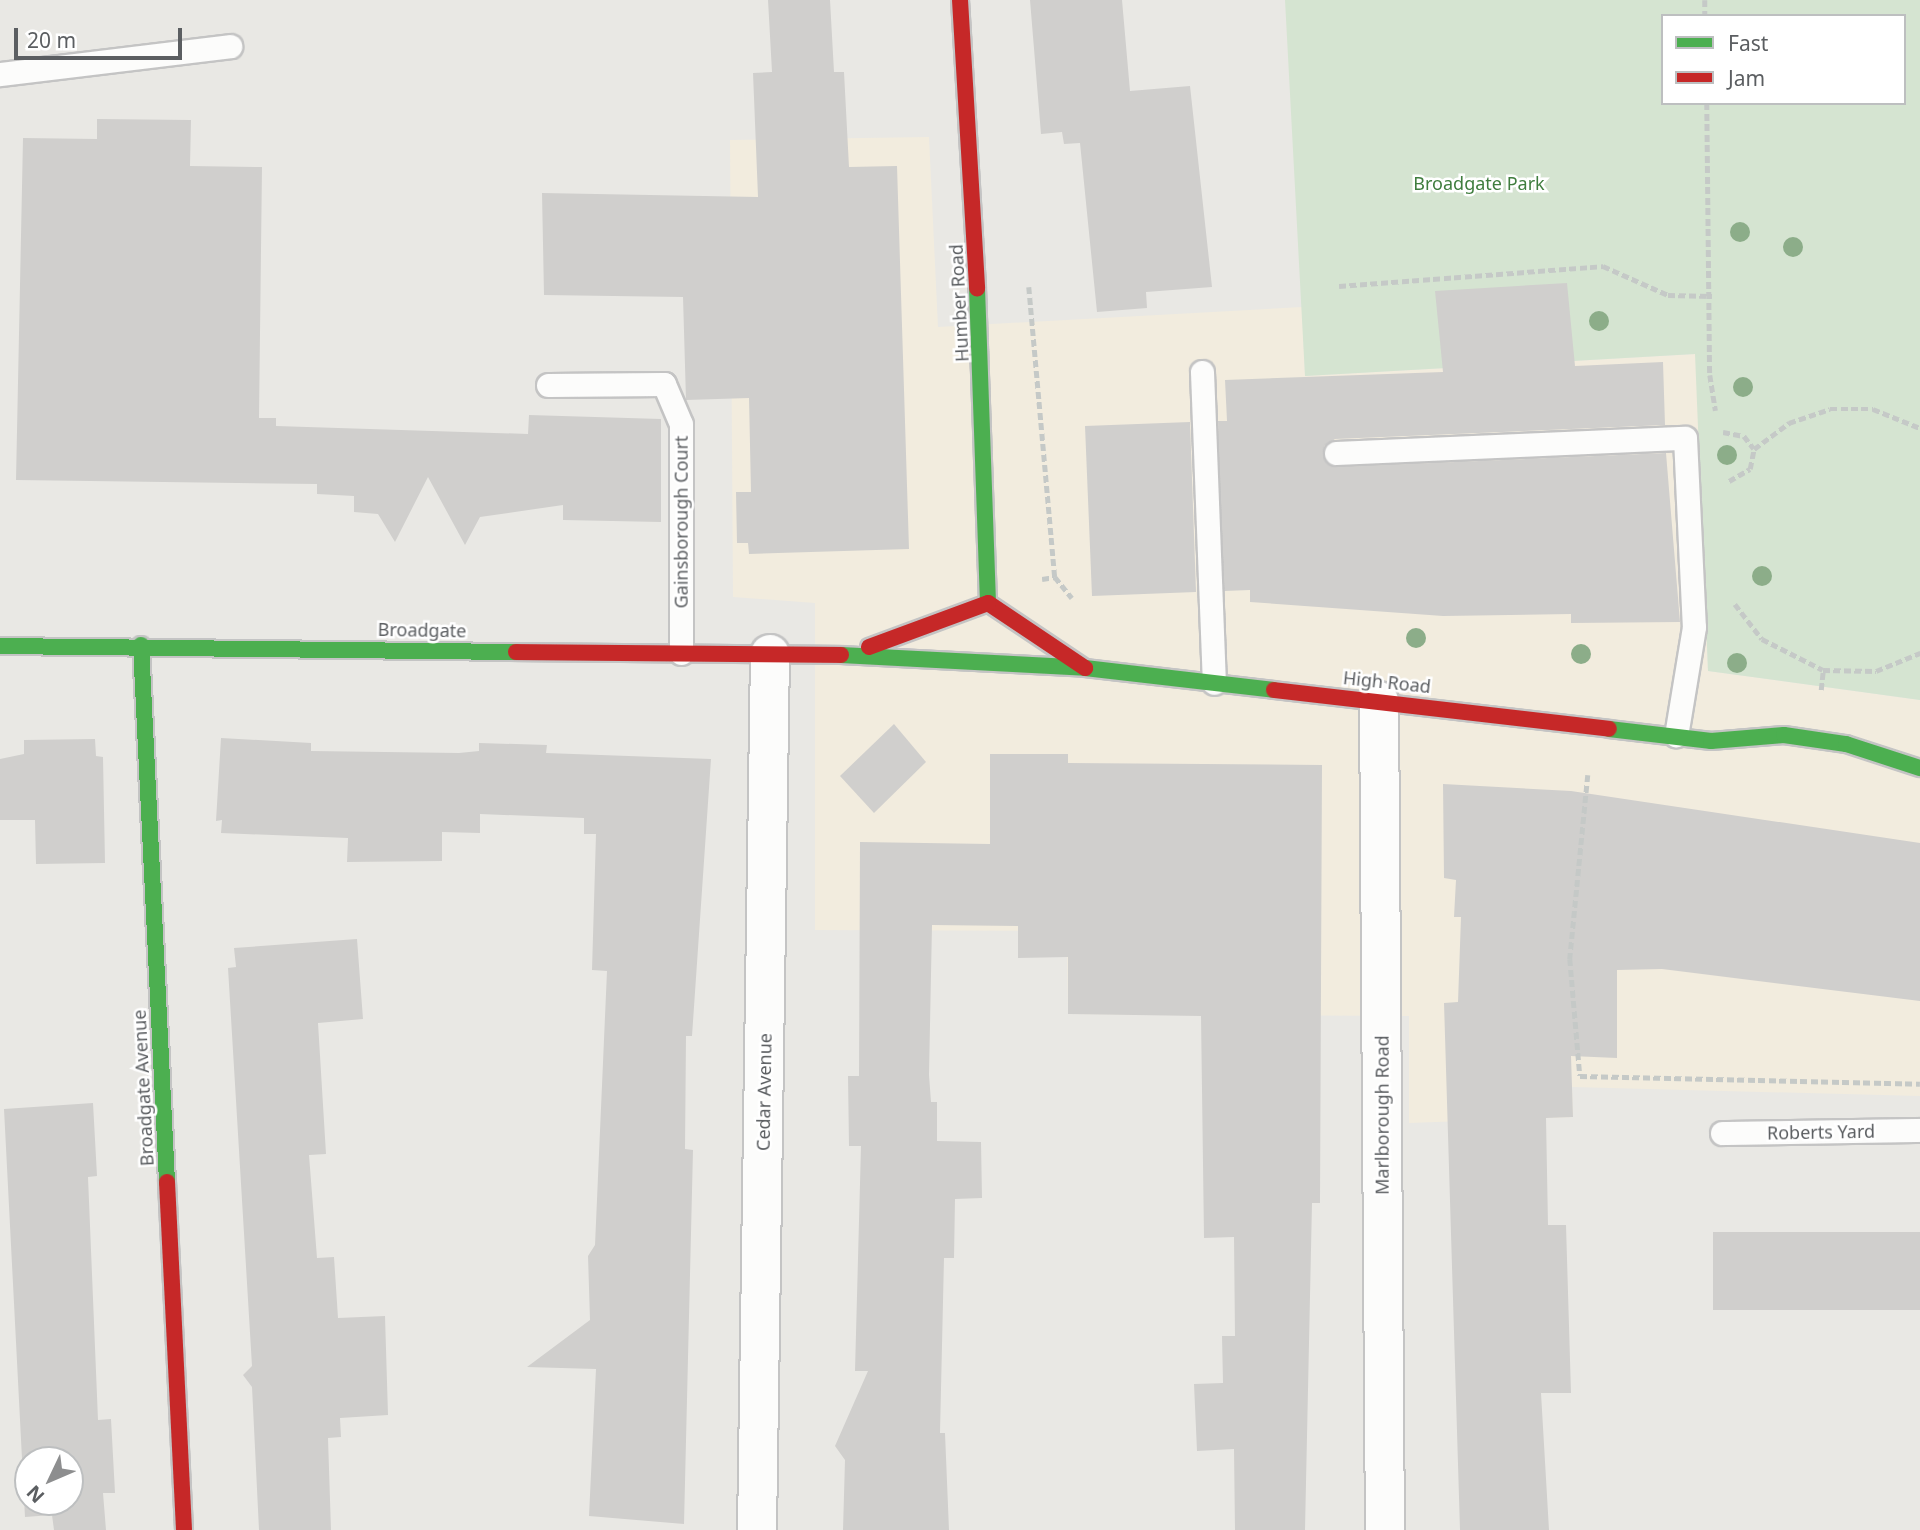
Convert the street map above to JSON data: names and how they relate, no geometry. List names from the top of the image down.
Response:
{
  "streets": {
    "main road": [
      "Humber Road",
      "Broadgate",
      "High Road",
      "Broadgate Avenue"
    ],
    "street": ["Cedar Avenue", "Marlborough Road"],
    "lane": ["Gainsborough Court", "Roberts Yard"]
  },
  "crossings": [
    ["Gainsborough Court", "Broadgate"],
    ["Broadgate", "High Road"],
    ["Broadgate", "Broadgate Avenue"],
    ["Broadgate", "Cedar Avenue"],
    ["High Road", "Marlborough Road"]
  ],
  "parks": ["Broadgate Park"],
  "legend": ["Fast", "Jam"],
  "scale_bar": "20 m",
  "north": "bottom left"
}
